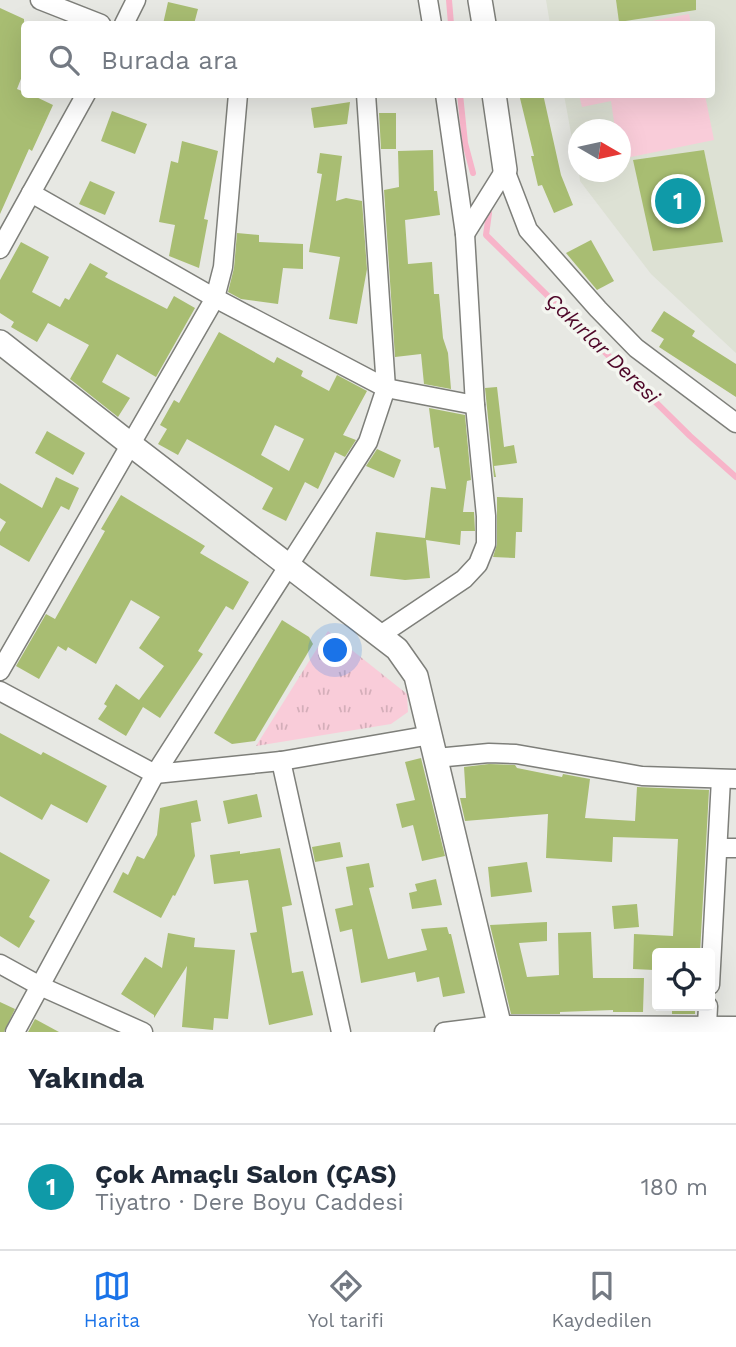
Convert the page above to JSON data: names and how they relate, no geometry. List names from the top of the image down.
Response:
{
  "water": ["Çakırlar Deresi"],
  "north": "right",
  "page": {
    "search": "Burada ara",
    "pins": "1",
    "heading": "Yakında",
    "list": [
      {
        "mark": "1",
        "name": "Çok Amaçlı Salon (ÇAS)",
        "note": "Tiyatro · Dere Boyu Caddesi",
        "value": "180 m"
      }
    ],
    "nav": ["Harita", "Yol tarifi", "Kaydedilen"]
  }
}
